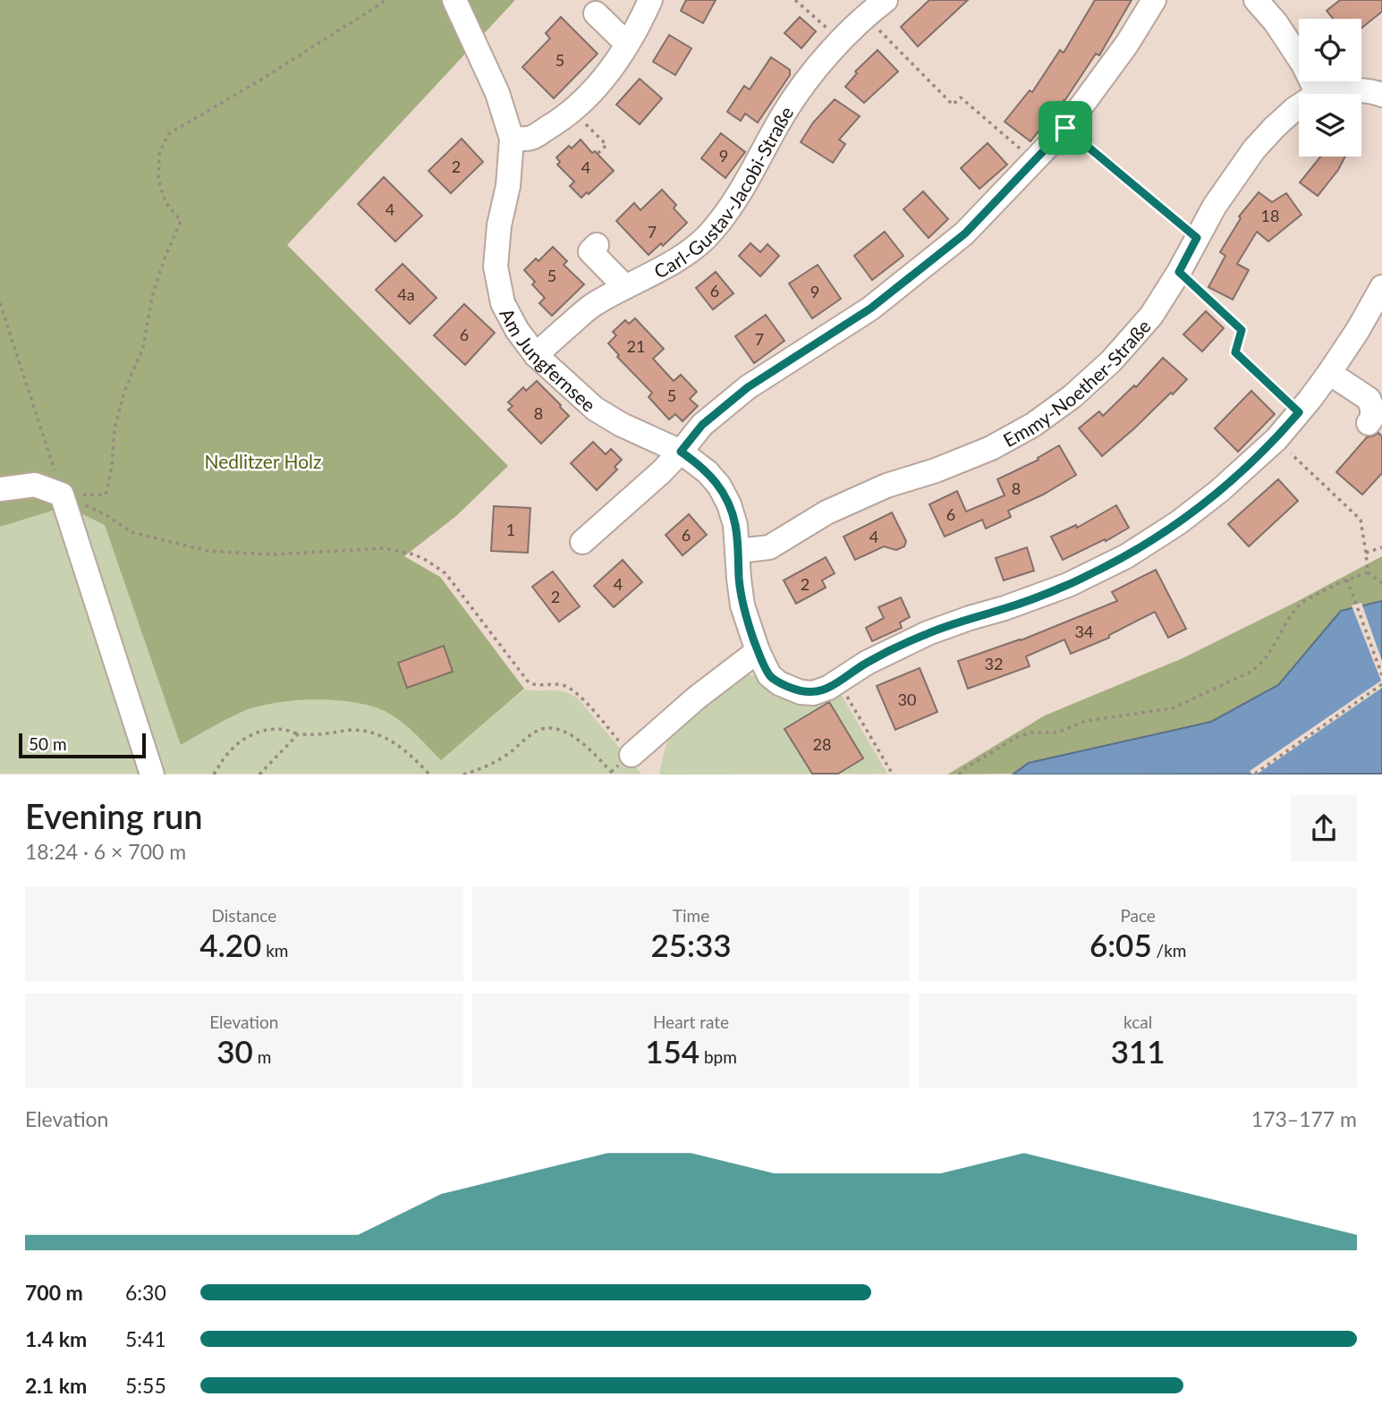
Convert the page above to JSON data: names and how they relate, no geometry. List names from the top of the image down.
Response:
{
  "streets": {
    "street": ["Carl-Gustav-Jacobi-Straße", "Am Jungfernsee", "Emmy-Noether-Straße"]
  },
  "crossings": [
    ["Carl-Gustav-Jacobi-Straße", "Am Jungfernsee"],
    ["Am Jungfernsee", "Emmy-Noether-Straße"]
  ],
  "parks": ["Nedlitzer Holz"],
  "house_numbers": [
    "5",
    "9",
    "2",
    "4",
    "4",
    "18",
    "7",
    "5",
    "6",
    "9",
    "4a",
    "6",
    "7",
    "21",
    "5",
    "8",
    "8",
    "6",
    "1",
    "6",
    "4",
    "4",
    "2",
    "2",
    "34",
    "32",
    "30",
    "28"
  ],
  "scale_bar": "50 m",
  "page": {
    "scale": "50 m",
    "heading": ["Evening run", "18:24 · 6 × 700 m"],
    "stats": [
      ["Distance", "4.20 km"],
      ["Time", "25:33"],
      ["Pace", "6:05 /km"],
      ["Elevation", "30 m"],
      ["Heart rate", "154 bpm"],
      ["kcal", "311"]
    ],
    "chart": ["Elevation", "173–177 m"],
    "list": [
      {
        "name": "700 m",
        "note": "6:30"
      },
      {
        "name": "1.4 km",
        "note": "5:41"
      },
      {
        "name": "2.1 km",
        "note": "5:55"
      }
    ]
  }
}
